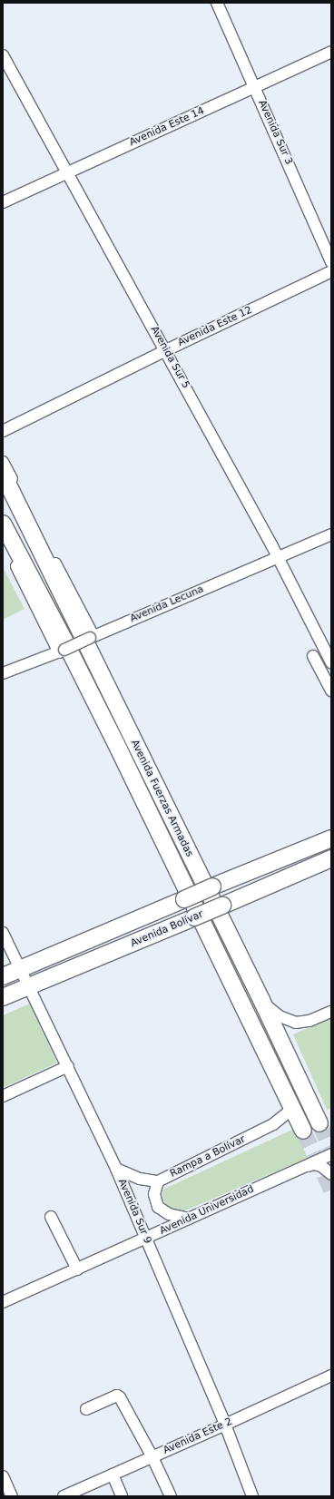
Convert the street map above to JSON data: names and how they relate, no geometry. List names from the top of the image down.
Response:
{
  "streets": {
    "main road": ["Avenida Fuerzas Armadas", "Avenida Bolívar"],
    "street": [
      "Avenida Este 14",
      "Avenida Sur 3",
      "Avenida Este 12",
      "Avenida Sur 5",
      "Avenida Lecuna",
      "Rampa a Bolívar",
      "Avenida Universidad",
      "Avenida Sur 9",
      "Avenida Este 2"
    ]
  },
  "crossings": [
    ["Avenida Este 14", "Avenida Sur 3"],
    ["Avenida Este 14", "Avenida Sur 5"],
    ["Avenida Este 12", "Avenida Sur 5"],
    ["Avenida Sur 5", "Avenida Lecuna"],
    ["Avenida Fuerzas Armadas", "Rampa a Bolívar"],
    ["Avenida Bolívar", "Avenida Sur 9"],
    ["Rampa a Bolívar", "Avenida Sur 9"],
    ["Avenida Universidad", "Avenida Sur 9"],
    ["Avenida Sur 9", "Avenida Este 2"]
  ]
}
